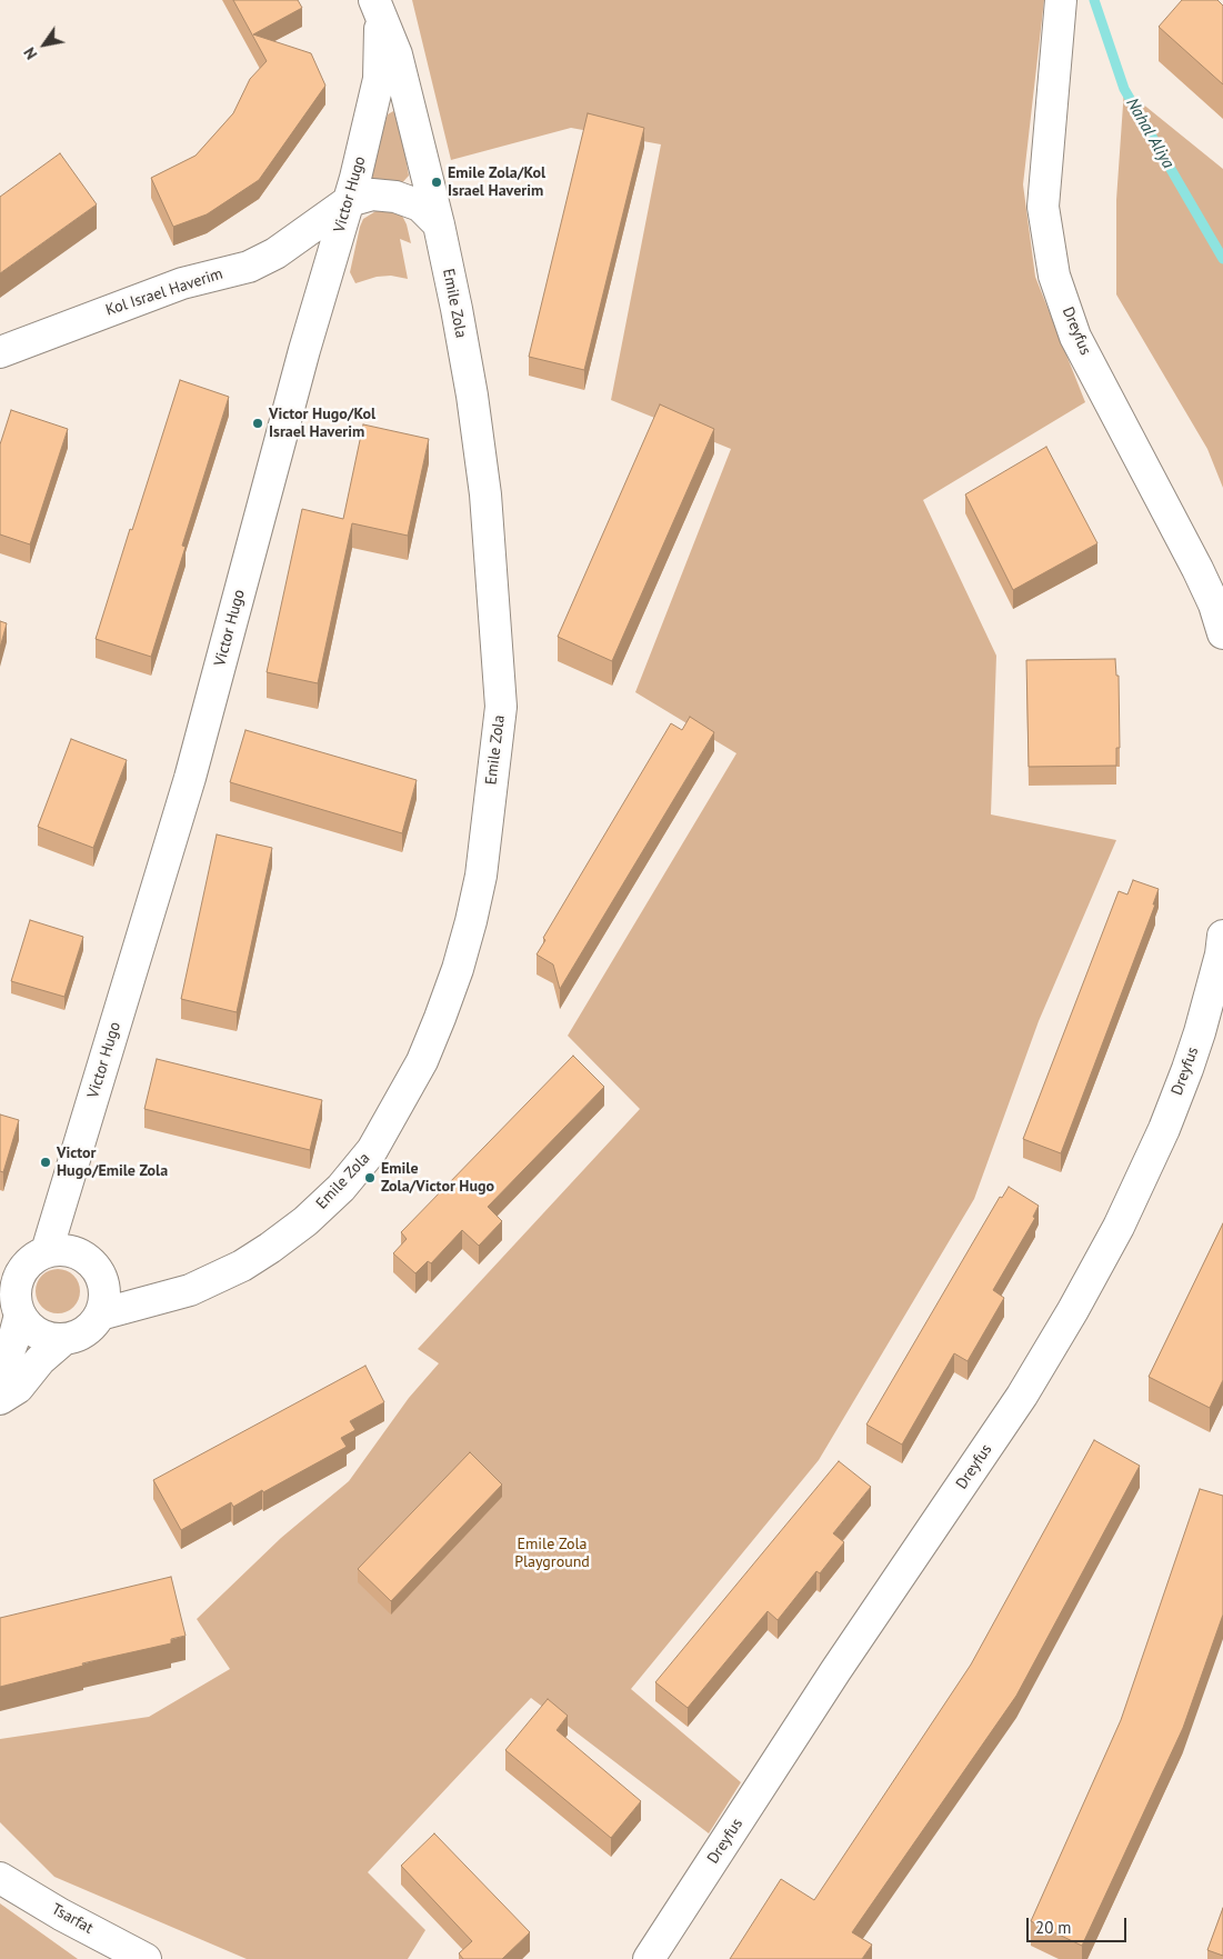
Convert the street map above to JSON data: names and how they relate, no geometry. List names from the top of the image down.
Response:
{
  "streets": {
    "street": [
      "Victor Hugo",
      "Kol Israel Haverim",
      "Emile Zola",
      "Dreyfus",
      "Tsarfat"
    ]
  },
  "crossings": [
    ["Victor Hugo", "Kol Israel Haverim"],
    ["Victor Hugo", "Emile Zola"]
  ],
  "water": ["Nahal Aliya"],
  "parks": ["Emile Zola Playground"],
  "places": [
    "Emile Zola/Kol Israel Haverim",
    "Victor Hugo/Kol Israel Haverim",
    "Victor Hugo/Emile Zola",
    "Emile Zola/Victor Hugo"
  ],
  "scale_bar": "20 m",
  "north": "bottom left"
}
